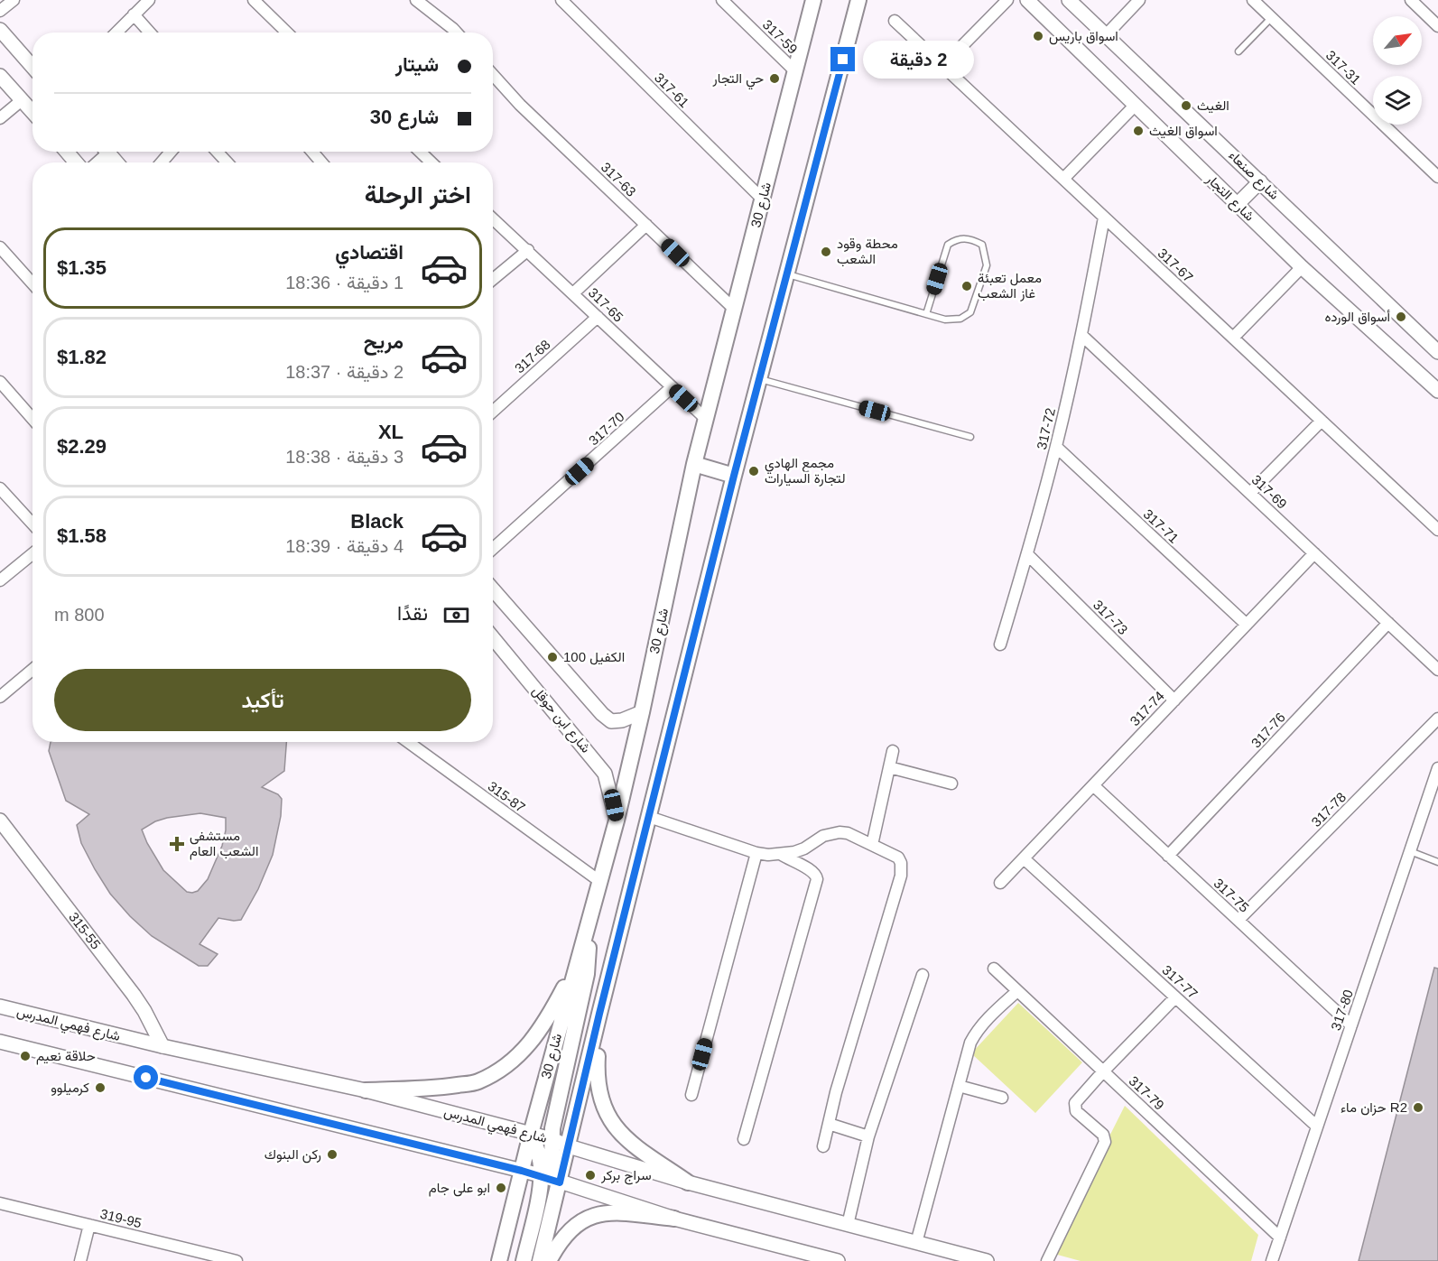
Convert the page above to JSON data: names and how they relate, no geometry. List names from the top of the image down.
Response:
{
  "streets": {
    "main road": ["شارع 30"],
    "street": [
      "317-59",
      "317-31",
      "317-61",
      "شارع صنعاء",
      "317-63",
      "شارع التجار",
      "317-67",
      "317-65",
      "317-68",
      "317-70",
      "317-72",
      "317-69",
      "317-71",
      "317-73",
      "317-74",
      "شارع ابن حوقل",
      "317-76",
      "315-87",
      "317-78",
      "317-75",
      "315-55",
      "317-77",
      "317-80",
      "شارع فهمي المدرس",
      "317-79",
      "319-95"
    ]
  },
  "crossings": [
    ["317-59", "شارع 30"],
    ["317-61", "شارع 30"],
    ["317-63", "شارع 30"],
    ["شارع 30", "317-65"],
    ["شارع 30", "شارع ابن حوقل"],
    ["شارع 30", "315-87"],
    ["شارع 30", "شارع فهمي المدرس"],
    ["317-67", "317-72"],
    ["317-65", "317-68"],
    ["317-65", "317-70"],
    ["317-72", "317-69"],
    ["317-72", "317-71"],
    ["317-72", "317-73"],
    ["317-69", "317-74"],
    ["317-69", "317-76"],
    ["317-71", "317-74"],
    ["317-73", "317-74"],
    ["317-74", "317-75"],
    ["317-74", "317-77"],
    ["317-76", "317-75"],
    ["317-78", "317-75"],
    ["317-75", "317-80"],
    ["315-55", "شارع فهمي المدرس"],
    ["317-77", "317-80"],
    ["317-80", "317-79"]
  ],
  "places": {
    "other": [
      "اسواق باريس",
      "حي التجار",
      "الغيث",
      "اسواق الغيث",
      "محطة وقود الشعب",
      "معمل تعبئة غاز الشعب",
      "أسواق الورده",
      "مجمع الهادي لتجارة السيارات",
      "الكفيل 100",
      "حلاقة نعيم",
      "كرميلوو",
      "حزان ماء R2",
      "ركن البنوك",
      "سراج بركر",
      "ابو علی جام"
    ],
    "health": ["مستشفى الشعب العام"]
  },
  "north": "top right",
  "page": {
    "banner": ["شيتار", "شارع 30"],
    "bubble": "2 دقيقة",
    "heading": "اختر الرحلة",
    "list": [
      {
        "name": "اقتصادي",
        "note": "1 دقيقة · 18:36",
        "value": "$1.35"
      },
      {
        "name": "مريح",
        "note": "2 دقيقة · 18:37",
        "value": "$1.82"
      },
      {
        "name": "XL",
        "note": "3 دقيقة · 18:38",
        "value": "$2.29"
      },
      {
        "name": "Black",
        "note": "4 دقيقة · 18:39",
        "value": "$1.58"
      }
    ],
    "pay": ["نقدًا", "800 m"],
    "buttons": "تأكيد"
  }
}
